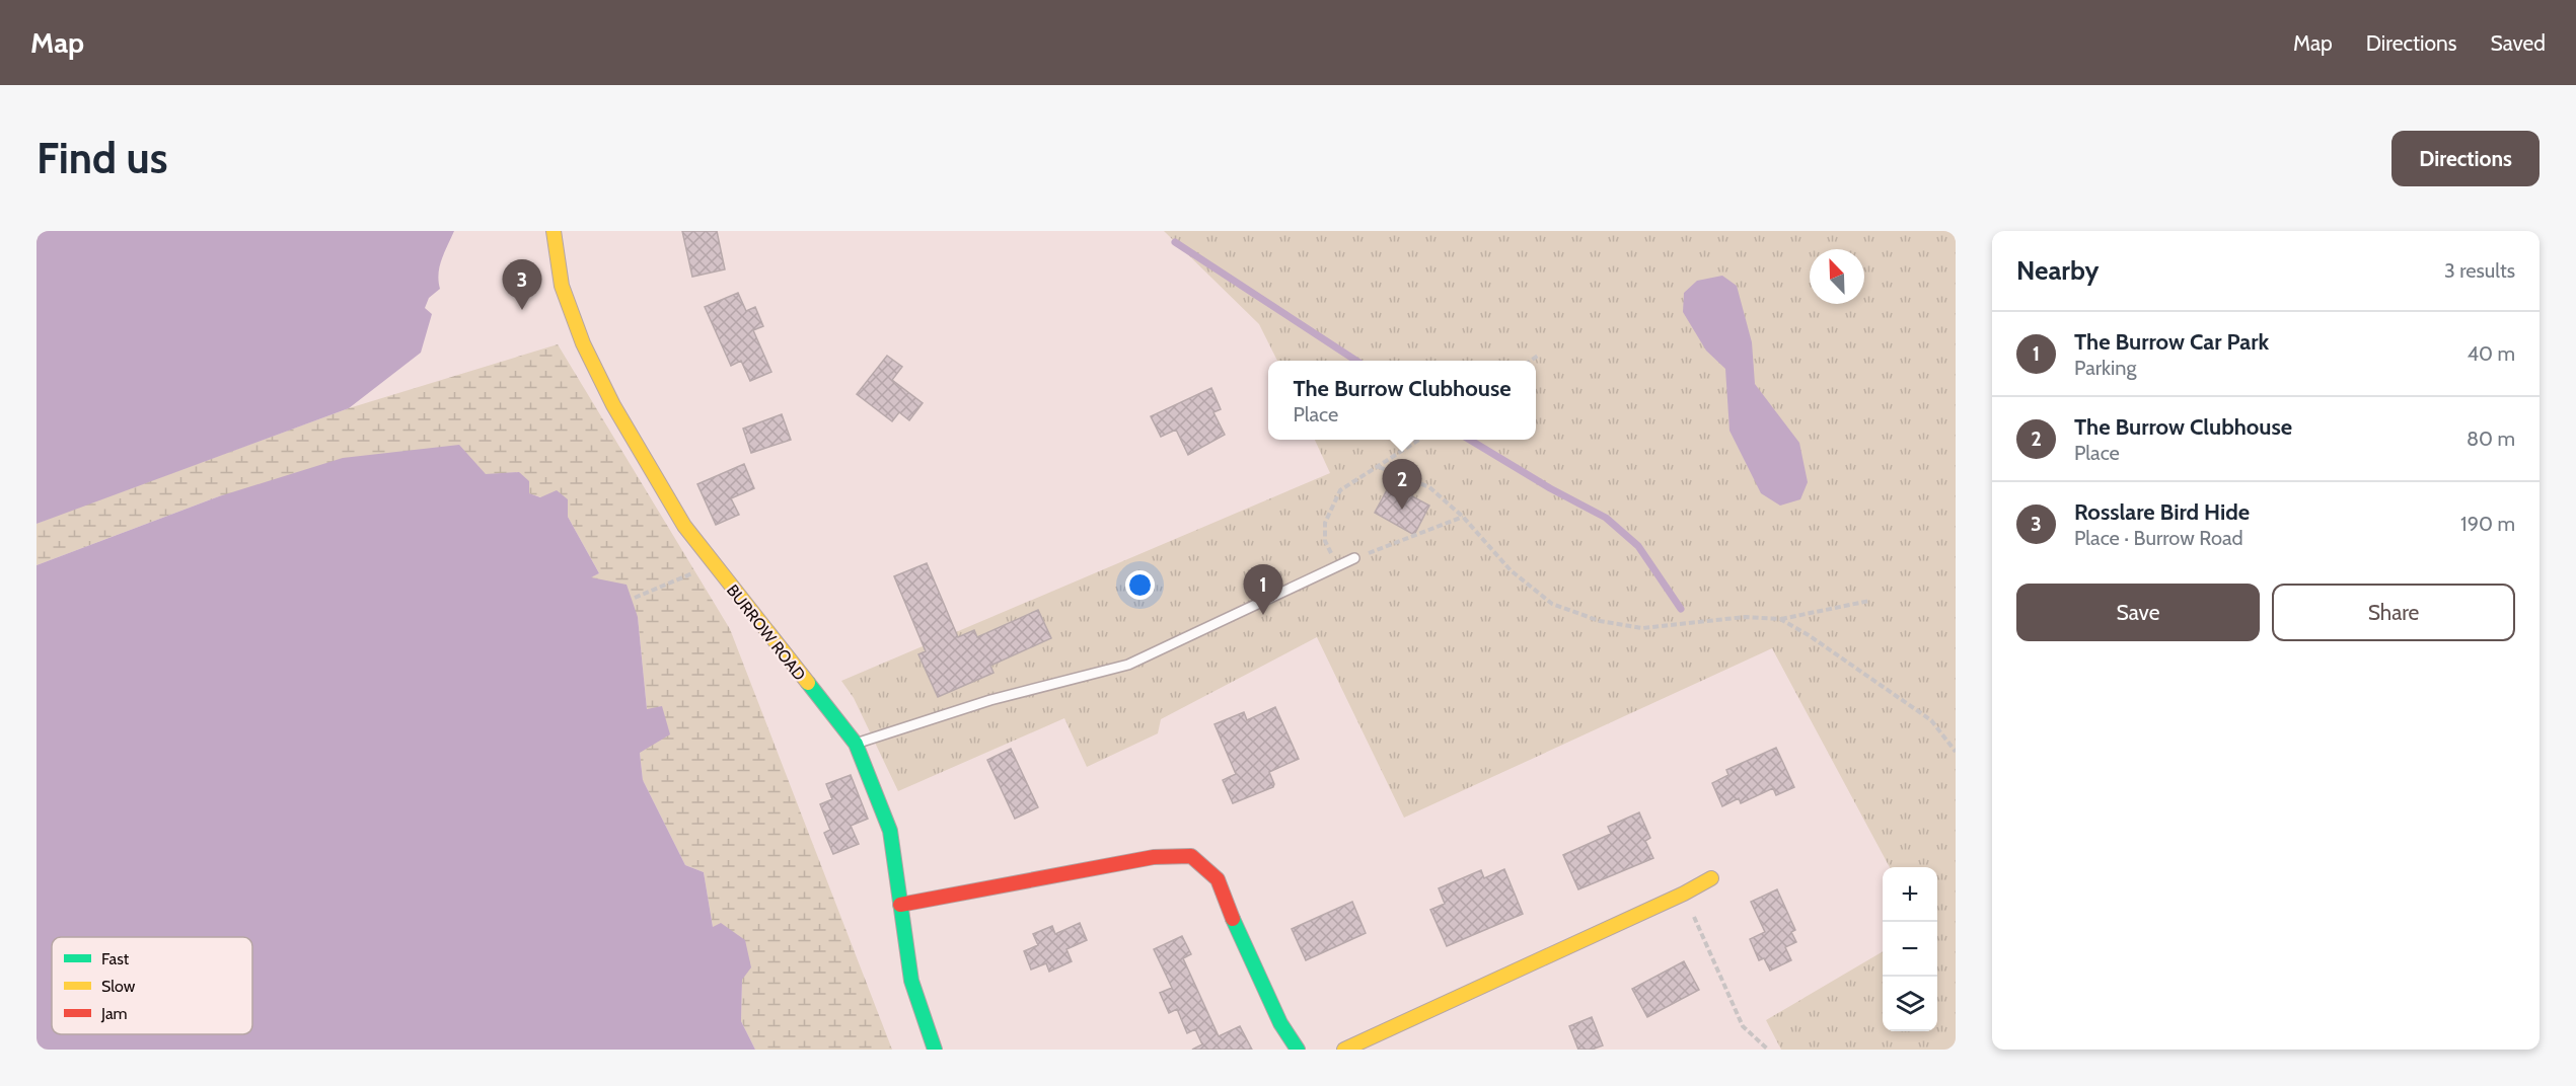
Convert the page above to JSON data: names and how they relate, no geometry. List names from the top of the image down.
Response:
{
  "streets": {
    "street": ["BURROW ROAD"]
  },
  "legend": ["Fast", "Slow", "Jam"],
  "north": "top left",
  "page": {
    "header": "Map",
    "nav": ["Map", "Directions", "Saved"],
    "buttons": [
      "Directions",
      ["Save", "Share"]
    ],
    "title": "Find us",
    "heading": ["Nearby", "3 results"],
    "pins": ["3", "2", "1"],
    "list": [
      {
        "mark": "1",
        "name": "The Burrow Car Park",
        "note": "Parking",
        "value": "40 m"
      },
      {
        "mark": "2",
        "name": "The Burrow Clubhouse",
        "note": "Place",
        "value": "80 m"
      },
      {
        "mark": "3",
        "name": "Rosslare Bird Hide",
        "note": "Place · Burrow Road",
        "value": "190 m"
      }
    ],
    "popup": ["The Burrow Clubhouse", "Place"],
    "map_buttons": ["+", "−"]
  }
}
